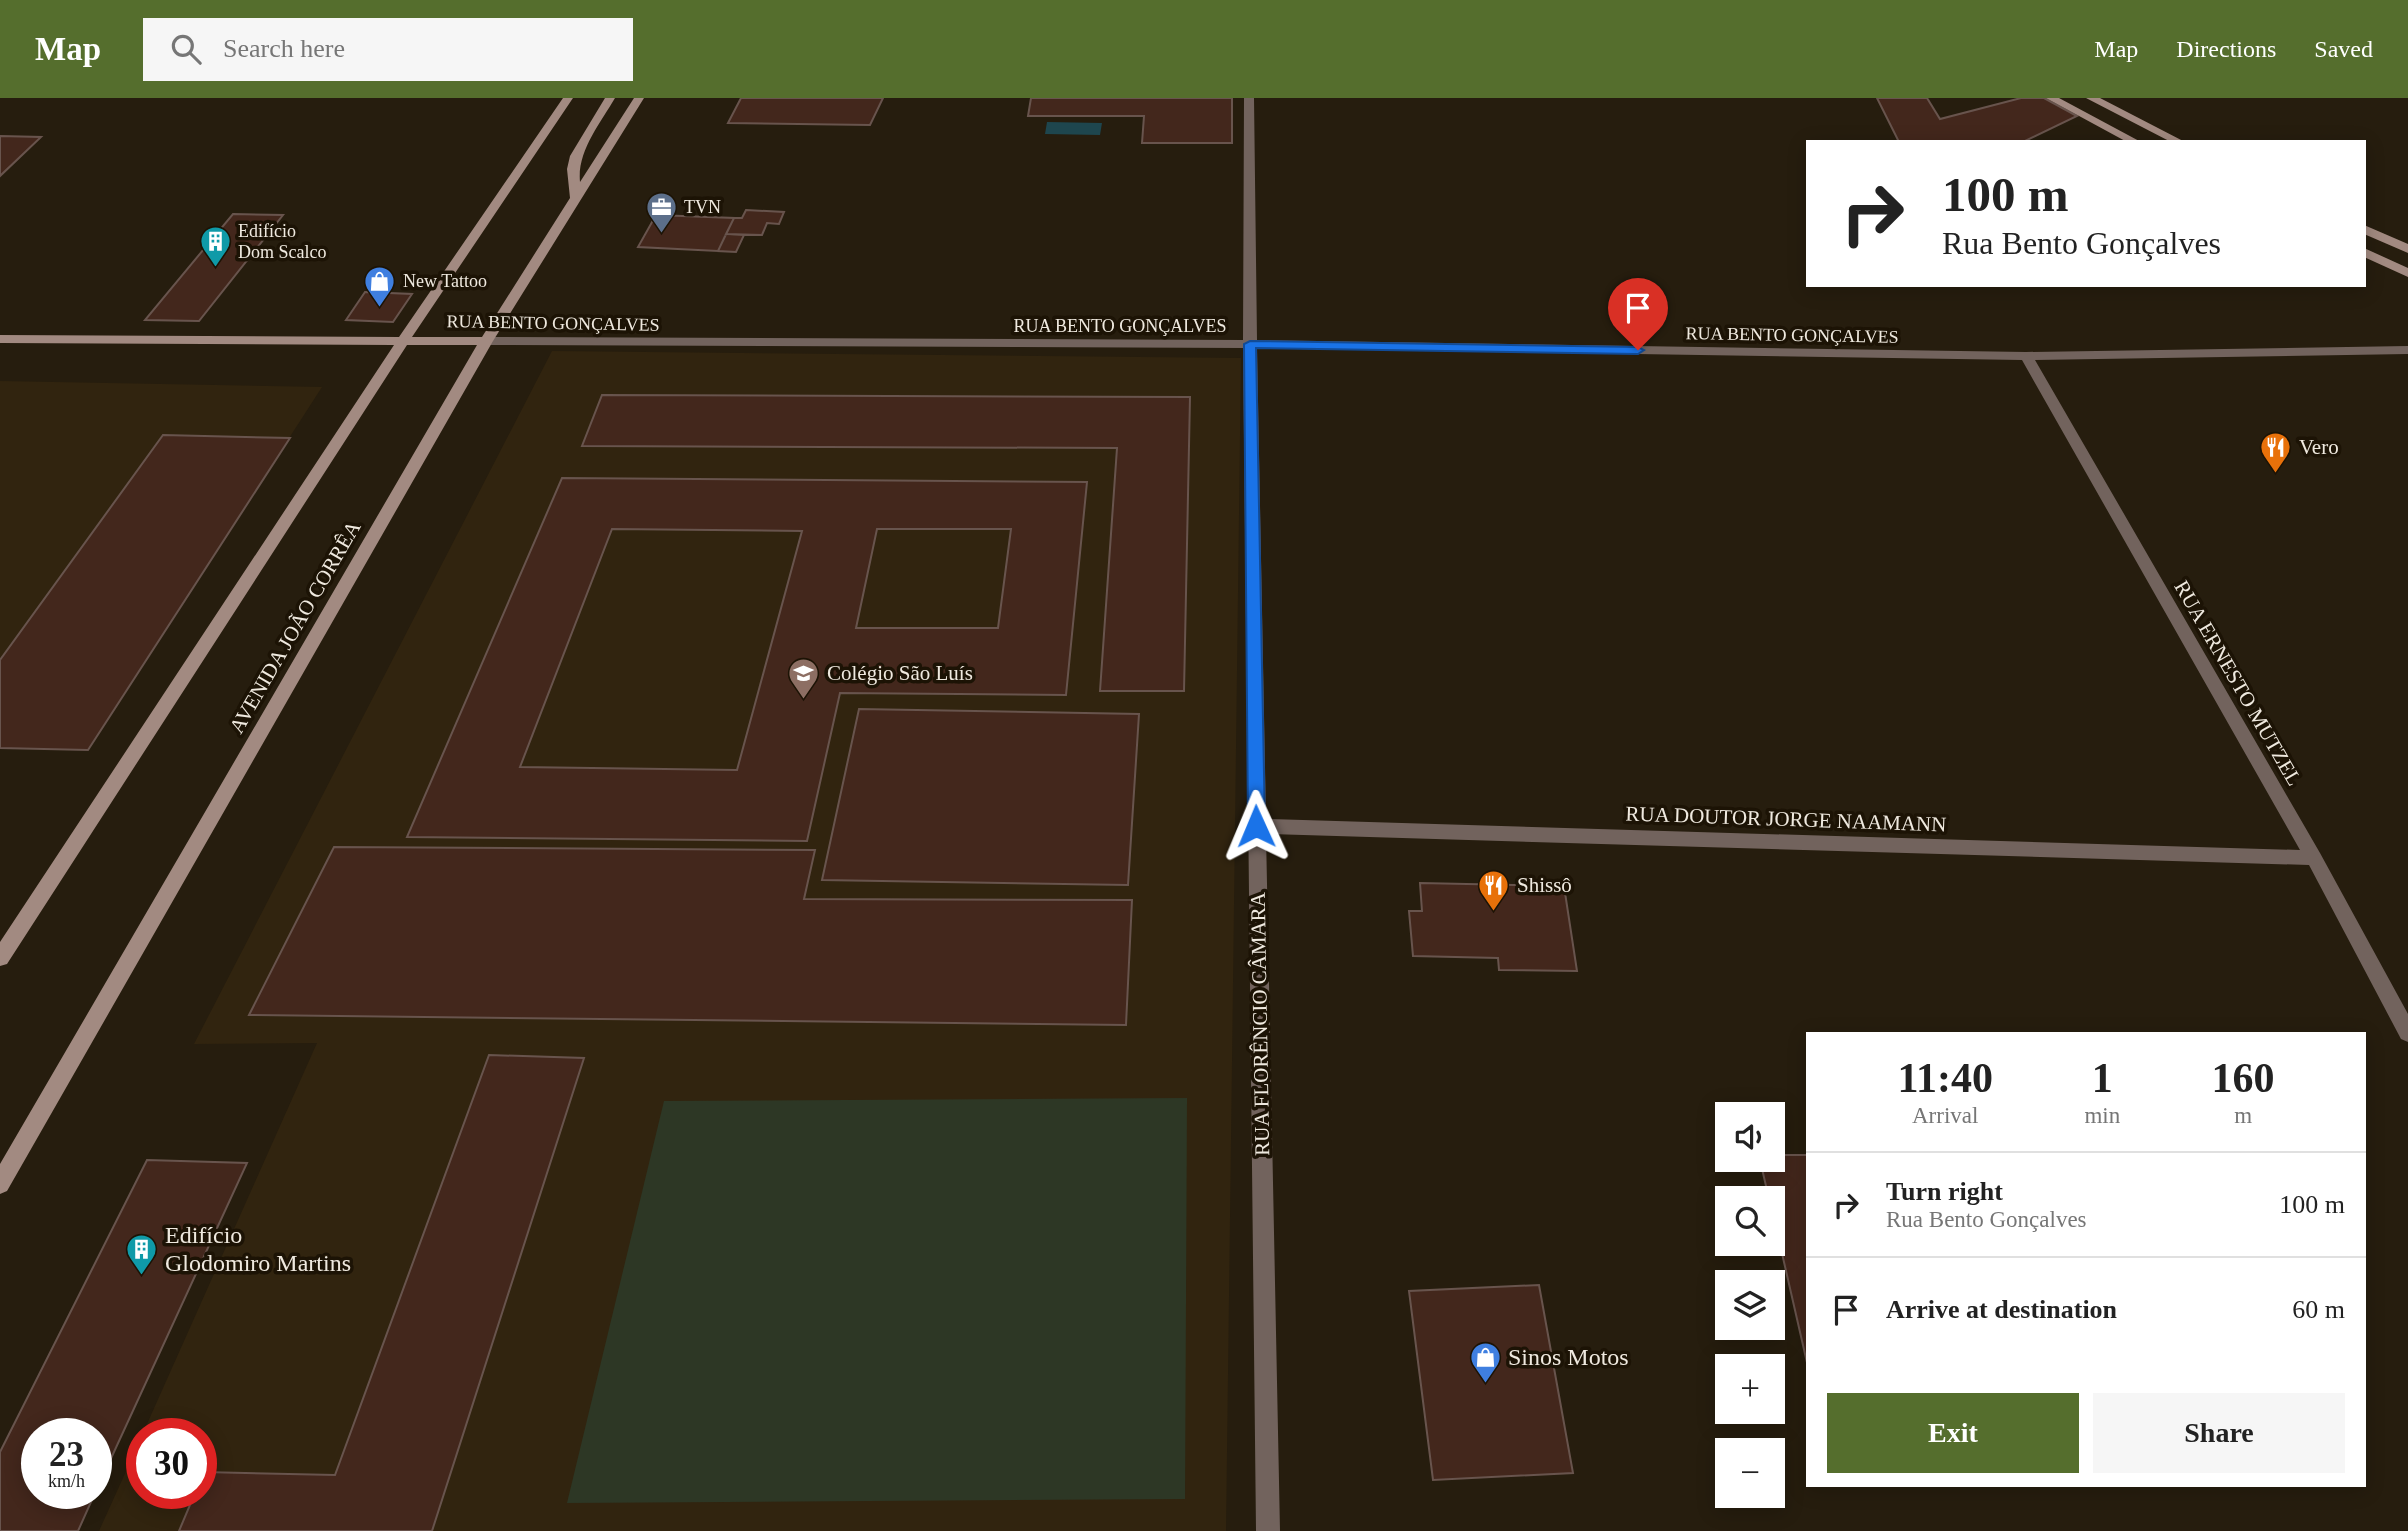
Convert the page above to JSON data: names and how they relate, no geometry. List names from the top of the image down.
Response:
{
  "streets": {
    "main road": ["RUA BENTO GONÇALVES", "AVENIDA JOÃO CORRÊA"],
    "street": ["RUA ERNESTO MUTZEL", "RUA DOUTOR JORGE NAAMANN", "RUA FLORÊNCIO CÂMARA"]
  },
  "crossings": [
    ["RUA BENTO GONÇALVES", "AVENIDA JOÃO CORRÊA"],
    ["RUA BENTO GONÇALVES", "RUA ERNESTO MUTZEL"],
    ["RUA BENTO GONÇALVES", "RUA FLORÊNCIO CÂMARA"],
    ["RUA ERNESTO MUTZEL", "RUA DOUTOR JORGE NAAMANN"],
    ["RUA DOUTOR JORGE NAAMANN", "RUA FLORÊNCIO CÂMARA"]
  ],
  "places": {
    "office": ["TVN"],
    "building": ["Edifício Dom Scalco", "Edifício Glodomiro Martins"],
    "shop": ["New Tattoo", "Sinos Motos"],
    "restaurant": ["Vero", "Shissô"],
    "school or university": ["Colégio São Luís"]
  },
  "page": {
    "header": "Map",
    "search": "Search here",
    "nav": ["Map", "Directions", "Saved"],
    "turn": ["100 m", "Rua Bento Gonçalves"],
    "eta": [
      "11:40",
      "Arrival",
      "1",
      "min",
      "160",
      "m"
    ],
    "map_buttons": ["+", "−"],
    "list": [
      {
        "name": "Turn right",
        "note": "Rua Bento Gonçalves",
        "value": "100 m"
      },
      {
        "name": "Arrive at destination",
        "value": "60 m"
      }
    ],
    "buttons": ["Exit", "Share"],
    "speed": "23 km/h",
    "limit": "30"
  }
}
